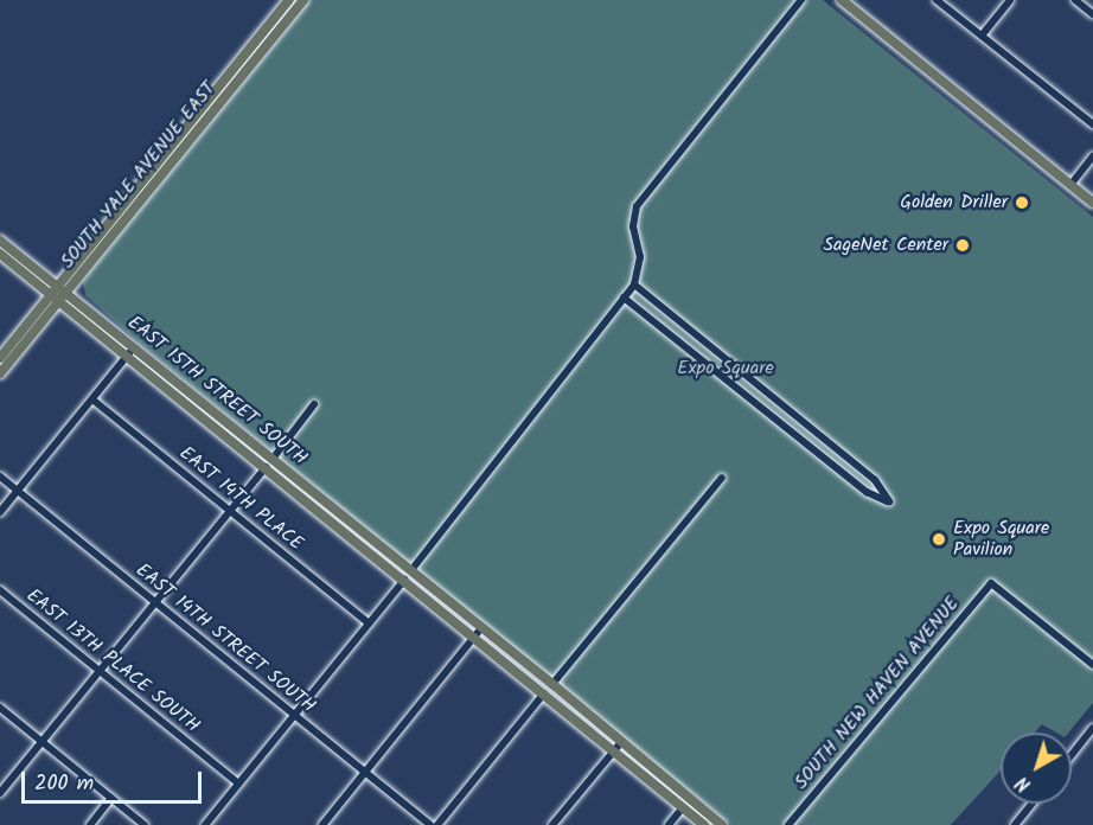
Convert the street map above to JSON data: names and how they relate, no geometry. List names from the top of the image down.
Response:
{
  "streets": {
    "main road": ["SOUTH YALE AVENUE EAST", "EAST 15TH STREET SOUTH"],
    "street": [
      "EAST 14TH PLACE",
      "EAST 14TH STREET SOUTH",
      "EAST 13TH PLACE SOUTH",
      "SOUTH NEW HAVEN AVENUE"
    ]
  },
  "crossings": [
    ["SOUTH YALE AVENUE EAST", "EAST 15TH STREET SOUTH"]
  ],
  "parks": ["Expo Square"],
  "places": ["Golden Driller", "SageNet Center", "Expo Square Pavilion"],
  "scale_bar": "200 m",
  "north": "bottom left"
}
